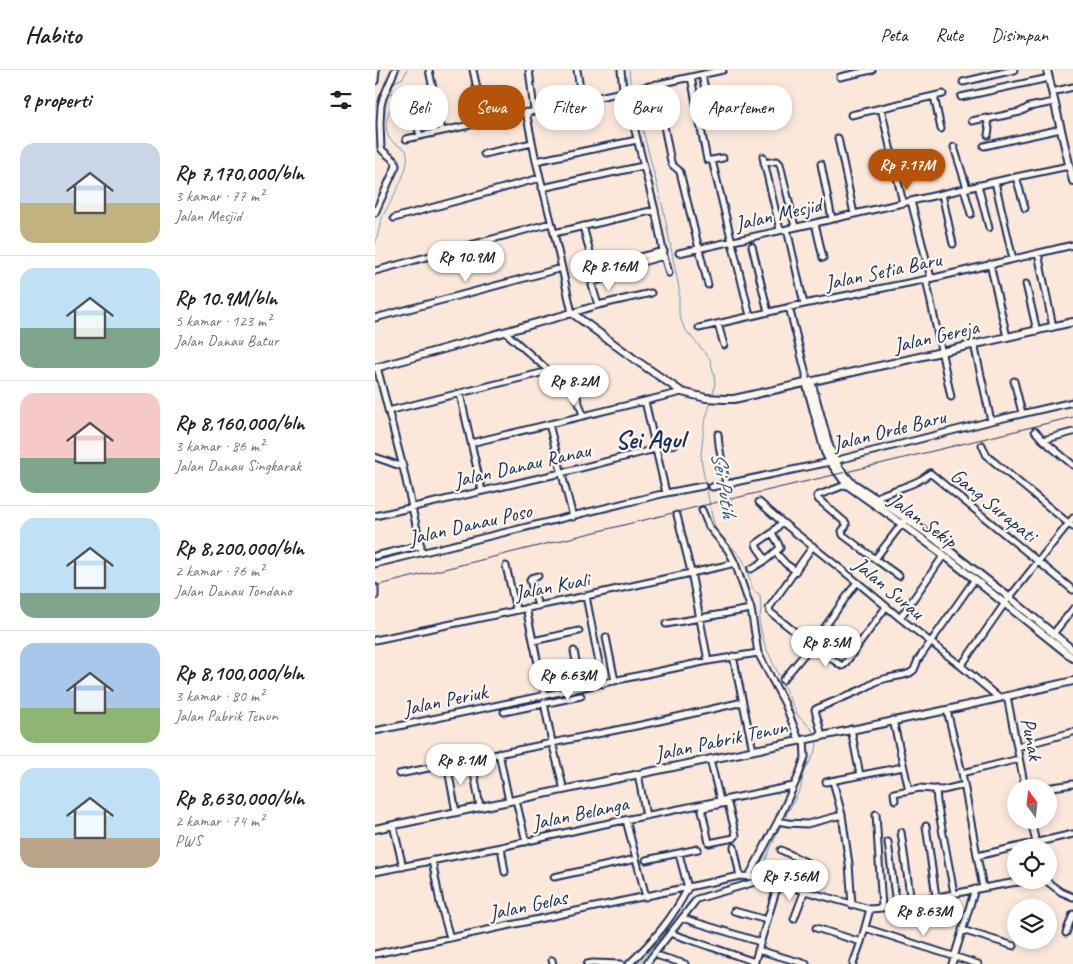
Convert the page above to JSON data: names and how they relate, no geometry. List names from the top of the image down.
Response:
{
  "streets": {
    "street": [
      "Jalan Mesjid",
      "Jalan Setia Baru",
      "Jalan Gereja",
      "Jalan Orde Baru",
      "Jalan Danau Ranau",
      "Gang Surapati",
      "Jalan Sekip",
      "Jalan Danau Poso",
      "Jalan Kuali",
      "Jalan Surau",
      "Jalan Periuk",
      "Punak",
      "Jalan Pabrik Tenun",
      "Jalan Belanga",
      "Jalan Gelas"
    ]
  },
  "crossings": [
    ["Jalan Setia Baru", "Jalan Sekip"],
    ["Jalan Gereja", "Jalan Sekip"],
    ["Jalan Orde Baru", "Jalan Sekip"],
    ["Gang Surapati", "Jalan Sekip"],
    ["Jalan Surau", "Jalan Pabrik Tenun"],
    ["Punak", "Jalan Pabrik Tenun"]
  ],
  "districts": ["Sei Agul"],
  "water": ["Sei Putih"],
  "north": "top",
  "page": {
    "header": "Habito",
    "nav": ["Peta", "Rute", "Disimpan"],
    "heading": "9 properti",
    "chip": [
      "Beli",
      "Sewa",
      "Filter",
      "Baru",
      "Apartemen"
    ],
    "list": [
      {
        "name": "Rp 7,170,000/bln",
        "note": "3 kamar · 77 m² · Jalan Mesjid"
      },
      {
        "name": "Rp 10.9M/bln",
        "note": "5 kamar · 123 m² · Jalan Danau Batur"
      },
      {
        "name": "Rp 8,160,000/bln",
        "note": "3 kamar · 86 m² · Jalan Danau Singkarak"
      },
      {
        "name": "Rp 8,200,000/bln",
        "note": "2 kamar · 76 m² · Jalan Danau Tondano"
      },
      {
        "name": "Rp 8,100,000/bln",
        "note": "3 kamar · 80 m² · Jalan Pabrik Tenun"
      },
      {
        "name": "Rp 8,630,000/bln",
        "note": "2 kamar · 74 m² · PWS"
      }
    ],
    "price": [
      "Rp 7.17M",
      "Rp 10.9M",
      "Rp 8.16M",
      "Rp 8.2M",
      "Rp 8.5M",
      "Rp 6.63M",
      "Rp 8.1M",
      "Rp 7.56M",
      "Rp 8.63M"
    ]
  }
}
